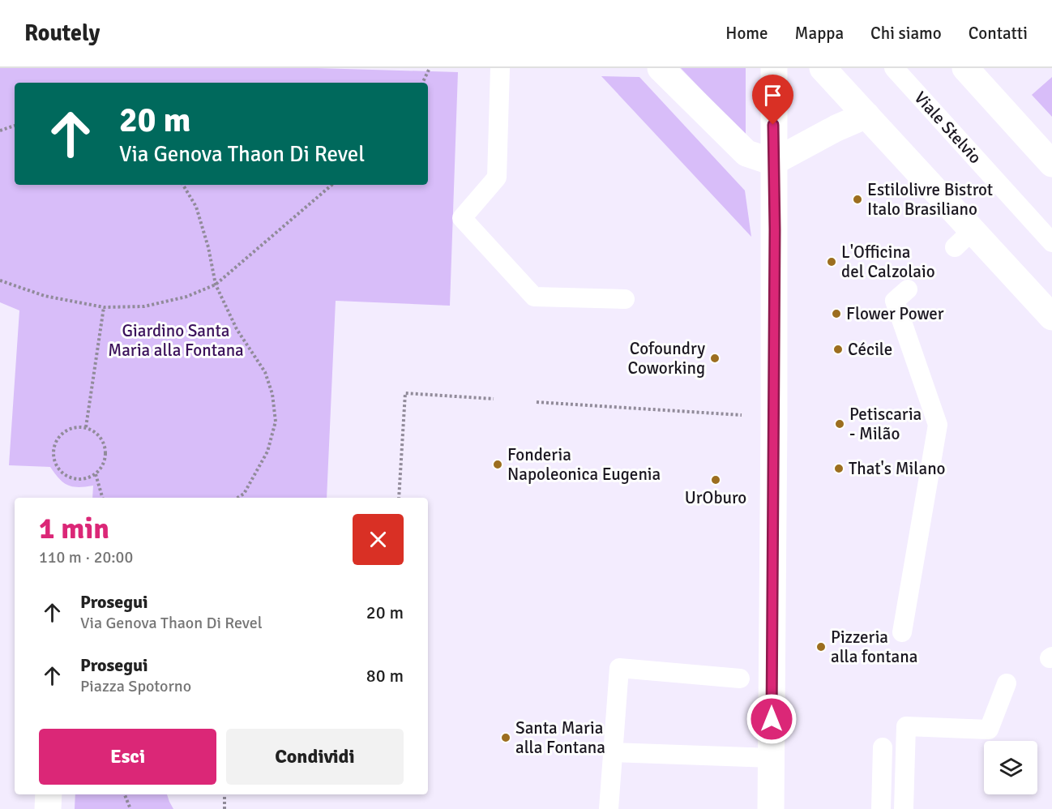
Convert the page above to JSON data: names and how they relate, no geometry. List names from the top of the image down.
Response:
{
  "streets": {
    "lane": ["Viale Stelvio"]
  },
  "parks": ["Giardino Santa Maria alla Fontana"],
  "places": [
    "Estilolivre Bistrot Italo Brasiliano",
    "L'Officina del Calzolaio",
    "Flower Power",
    "Cécile",
    "Cofoundry Coworking",
    "Petiscaria - Milão",
    "Fonderia Napoleonica Eugenia",
    "That's Milano",
    "UrOburo",
    "Pizzeria alla fontana",
    "Santa Maria alla Fontana"
  ],
  "page": {
    "header": "Routely",
    "nav": [
      "Home",
      "Mappa",
      "Chi siamo",
      "Contatti"
    ],
    "turn": ["20 m", "Via Genova Thaon Di Revel"],
    "heading": ["1 min", "110 m · 20:00"],
    "list": [
      {
        "name": "Prosegui",
        "note": "Via Genova Thaon Di Revel",
        "value": "20 m"
      },
      {
        "name": "Prosegui",
        "note": "Piazza Spotorno",
        "value": "80 m"
      }
    ],
    "buttons": ["Esci", "Condividi"]
  }
}
